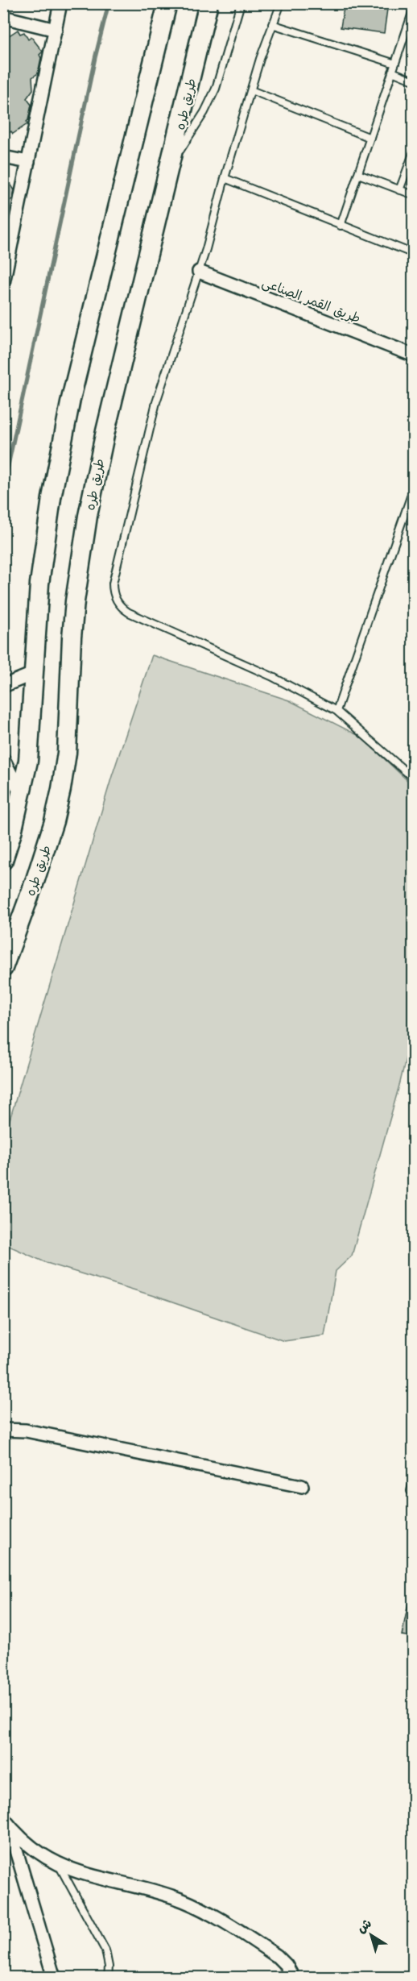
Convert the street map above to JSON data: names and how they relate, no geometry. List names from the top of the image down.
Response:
{
  "streets": {
    "main road": ["طريق طره"],
    "street": ["طريق القمر الصناعى"]
  },
  "north": "top left"
}
